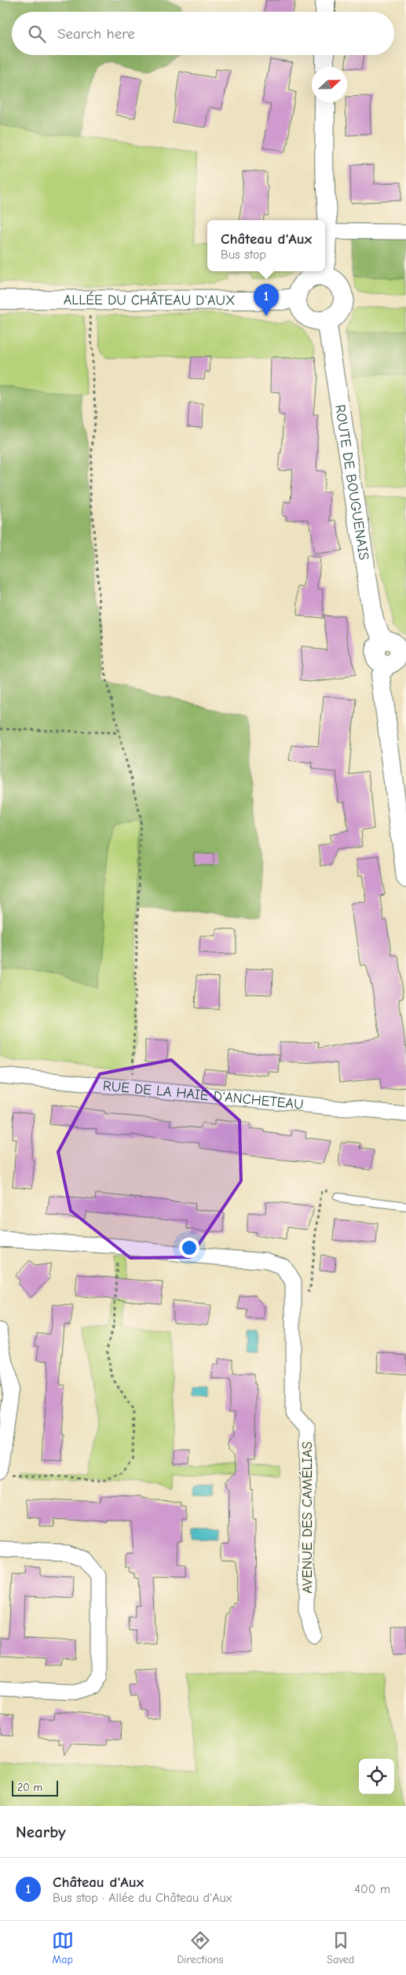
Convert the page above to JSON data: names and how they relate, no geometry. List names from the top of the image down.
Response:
{
  "streets": {
    "street": [
      "ALLÉE DU CHÂTEAU D'AUX",
      "ROUTE DE BOUGUENAIS",
      "RUE DE LA HAIE D'ANCHETEAU",
      "AVENUE DES CAMÉLIAS"
    ]
  },
  "crossings": [
    ["ALLÉE DU CHÂTEAU D'AUX", "ROUTE DE BOUGUENAIS"]
  ],
  "scale_bar": "20 m",
  "north": "right",
  "page": {
    "search": "Search here",
    "popup": ["Château d'Aux", "Bus stop"],
    "pins": "1",
    "scale": "20 m",
    "heading": "Nearby",
    "list": [
      {
        "mark": "1",
        "name": "Château d'Aux",
        "note": "Bus stop · Allée du Château d'Aux",
        "value": "400 m"
      }
    ],
    "nav": ["Map", "Directions", "Saved"]
  }
}
